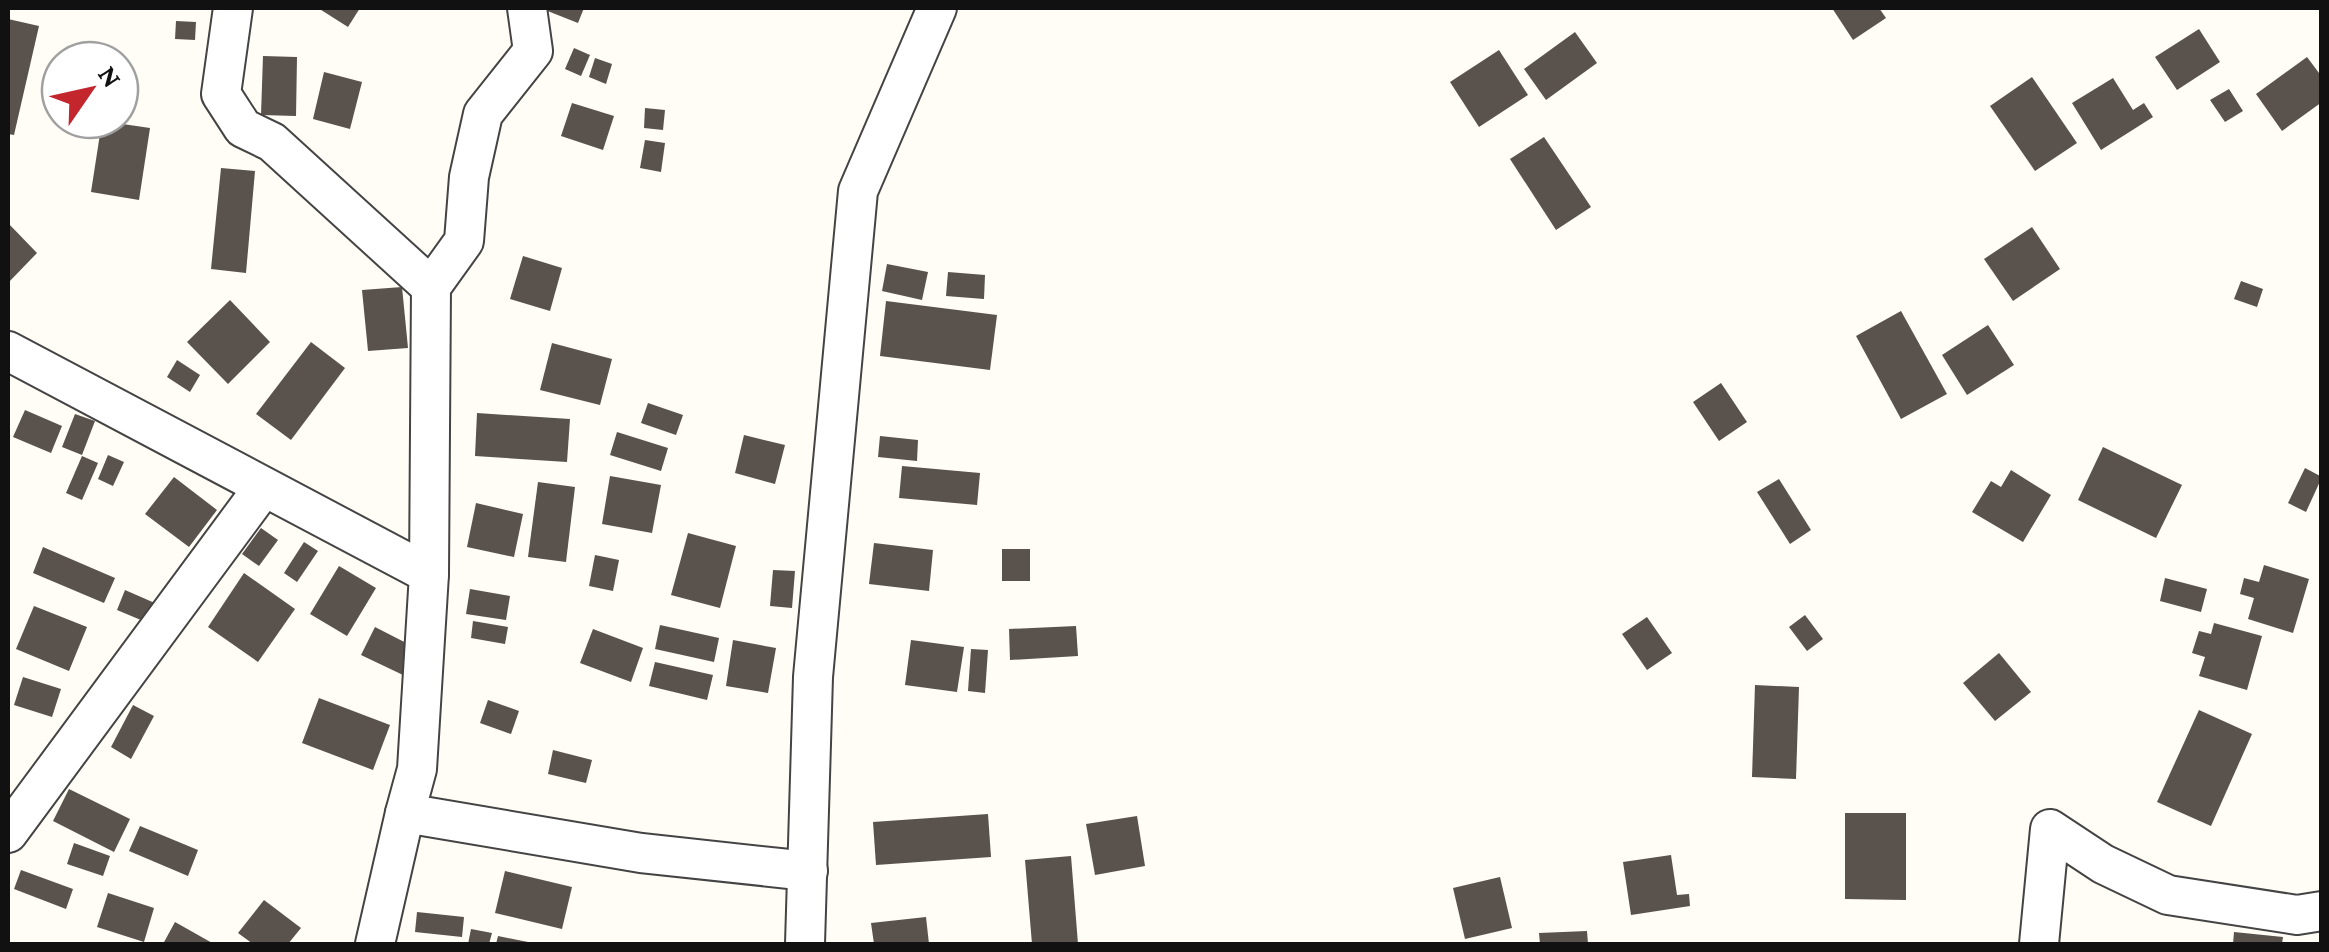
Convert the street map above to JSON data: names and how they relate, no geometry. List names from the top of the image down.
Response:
{
  "north": "top right"
}
